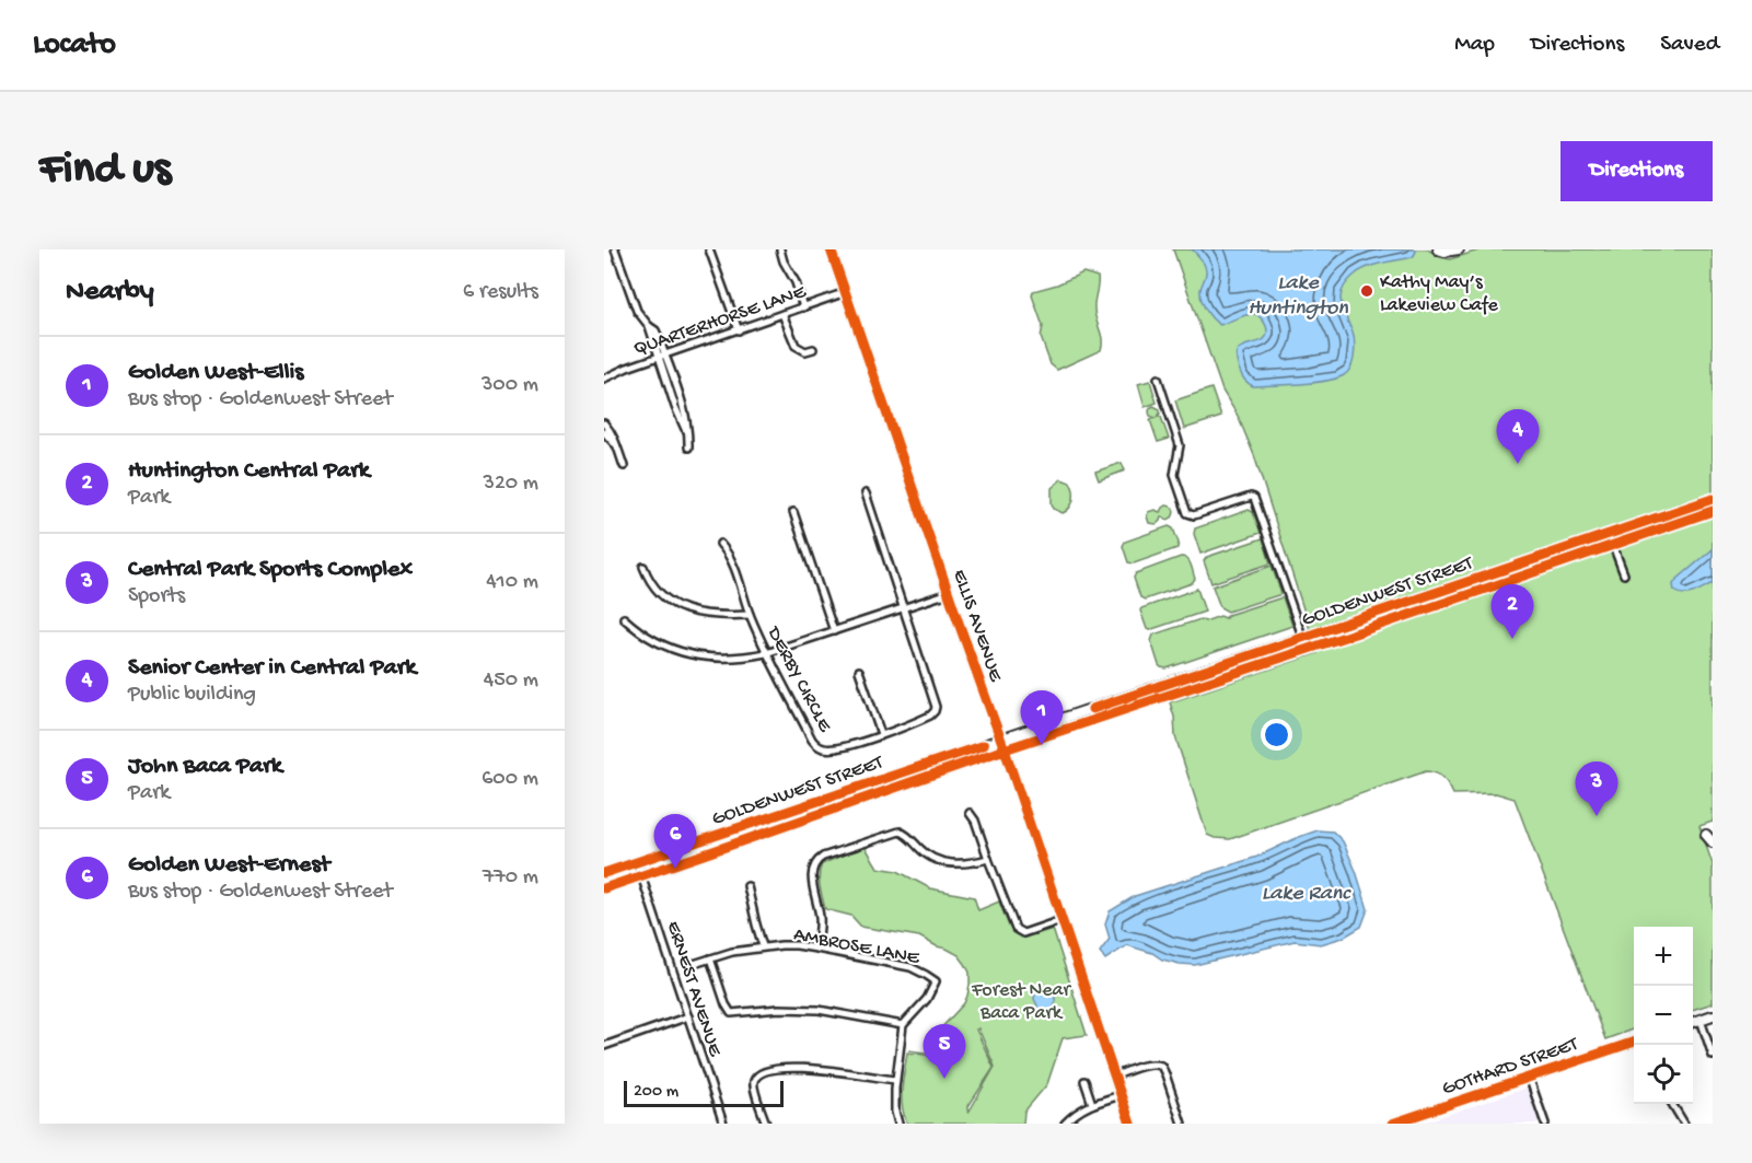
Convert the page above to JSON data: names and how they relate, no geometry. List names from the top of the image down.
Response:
{
  "streets": {
    "main road": ["GOLDENWEST STREET", "ELLIS AVENUE", "GOTHARD STREET"],
    "street": [
      "QUARTERHORSE LANE",
      "DERBY CIRCLE",
      "AMBROSE LANE",
      "ERNEST AVENUE"
    ]
  },
  "crossings": [
    ["QUARTERHORSE LANE", "ELLIS AVENUE"],
    ["GOLDENWEST STREET", "ELLIS AVENUE"],
    ["GOLDENWEST STREET", "ERNEST AVENUE"]
  ],
  "water": ["Lake Huntington", "Lake Ranc"],
  "parks": ["Forest Near Baca Park"],
  "places": ["Kathy May’s Lakeview Cafe"],
  "scale_bar": "200 m",
  "page": {
    "header": "Locato",
    "nav": ["Map", "Directions", "Saved"],
    "buttons": "Directions",
    "title": "Find us",
    "heading": ["Nearby", "6 results"],
    "list": [
      {
        "mark": "1",
        "name": "Golden West-Ellis",
        "note": "Bus stop · Goldenwest Street",
        "value": "300 m"
      },
      {
        "mark": "2",
        "name": "Huntington Central Park",
        "note": "Park",
        "value": "320 m"
      },
      {
        "mark": "3",
        "name": "Central Park Sports Complex",
        "note": "Sports",
        "value": "410 m"
      },
      {
        "mark": "4",
        "name": "Senior Center in Central Park",
        "note": "Public building",
        "value": "450 m"
      },
      {
        "mark": "5",
        "name": "John Baca Park",
        "note": "Park",
        "value": "600 m"
      },
      {
        "mark": "6",
        "name": "Golden West-Ernest",
        "note": "Bus stop · Goldenwest Street",
        "value": "770 m"
      }
    ],
    "pins": [
      "4",
      "2",
      "1",
      "3",
      "6",
      "5"
    ],
    "map_buttons": ["+", "−"],
    "scale": "200 m"
  }
}
